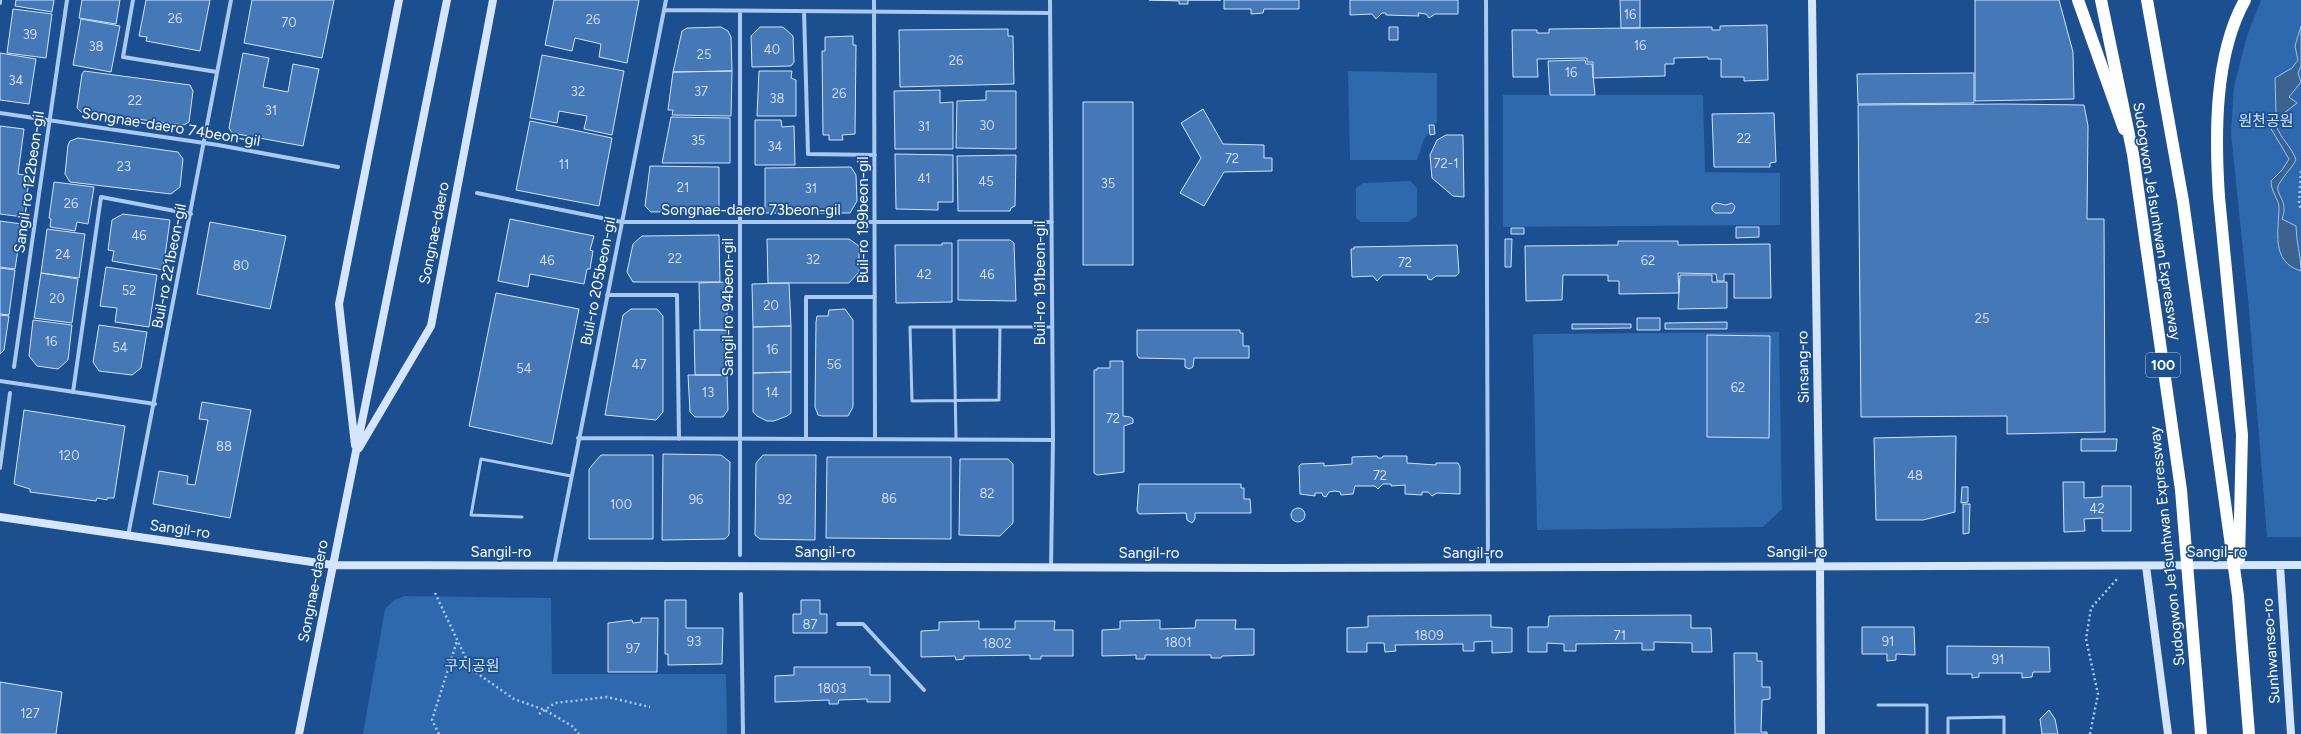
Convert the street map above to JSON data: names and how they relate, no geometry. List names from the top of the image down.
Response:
{
  "streets": {
    "highway": ["Sudogwon Je1sunhwan Expressway", "100"],
    "street": [
      "Songnae-daero 74beon-gil",
      "Sangil-ro 122beon-gil",
      "Songnae-daero 73beon-gil",
      "Buil-ro 199beon-gil",
      "Songnae-daero",
      "Buil-ro 221beon-gil",
      "Buil-ro 205beon-gil",
      "Buil-ro 191beon-gil",
      "Sangil-ro 94beon-gil",
      "Sinsang-ro",
      "Sangil-ro",
      "Sunhwanseo-ro"
    ]
  },
  "crossings": [
    ["Songnae-daero 74beon-gil", "Sangil-ro 122beon-gil"],
    ["Songnae-daero 74beon-gil", "Buil-ro 221beon-gil"],
    ["Songnae-daero 73beon-gil", "Buil-ro 199beon-gil"],
    ["Songnae-daero 73beon-gil", "Buil-ro 205beon-gil"],
    ["Songnae-daero 73beon-gil", "Buil-ro 191beon-gil"],
    ["Songnae-daero 73beon-gil", "Sangil-ro 94beon-gil"],
    ["Songnae-daero", "Sangil-ro"],
    ["Buil-ro 221beon-gil", "Sangil-ro"],
    ["Buil-ro 205beon-gil", "Sangil-ro"],
    ["Buil-ro 191beon-gil", "Sangil-ro"],
    ["Sinsang-ro", "Sangil-ro"],
    ["Sangil-ro", "Sunhwanseo-ro"]
  ],
  "parks": ["원천공원", "구지공원"],
  "house_numbers": [
    "16",
    "26",
    "26",
    "70",
    "39",
    "16",
    "38",
    "40",
    "25",
    "26",
    "16",
    "34",
    "32",
    "37",
    "26",
    "38",
    "22",
    "31",
    "30",
    "31",
    "22",
    "35",
    "34",
    "72",
    "72-1",
    "11",
    "23",
    "41",
    "45",
    "35",
    "21",
    "31",
    "26",
    "46",
    "24",
    "22",
    "32",
    "46",
    "62",
    "72",
    "80",
    "42",
    "46",
    "52",
    "20",
    "20",
    "25",
    "16",
    "54",
    "16",
    "47",
    "56",
    "54",
    "62",
    "13",
    "14",
    "72",
    "88",
    "120",
    "72",
    "48",
    "82",
    "86",
    "96",
    "92",
    "100",
    "42",
    "87",
    "1809",
    "71",
    "93",
    "91",
    "1801",
    "1802",
    "97",
    "91",
    "1803",
    "127"
  ]
}
